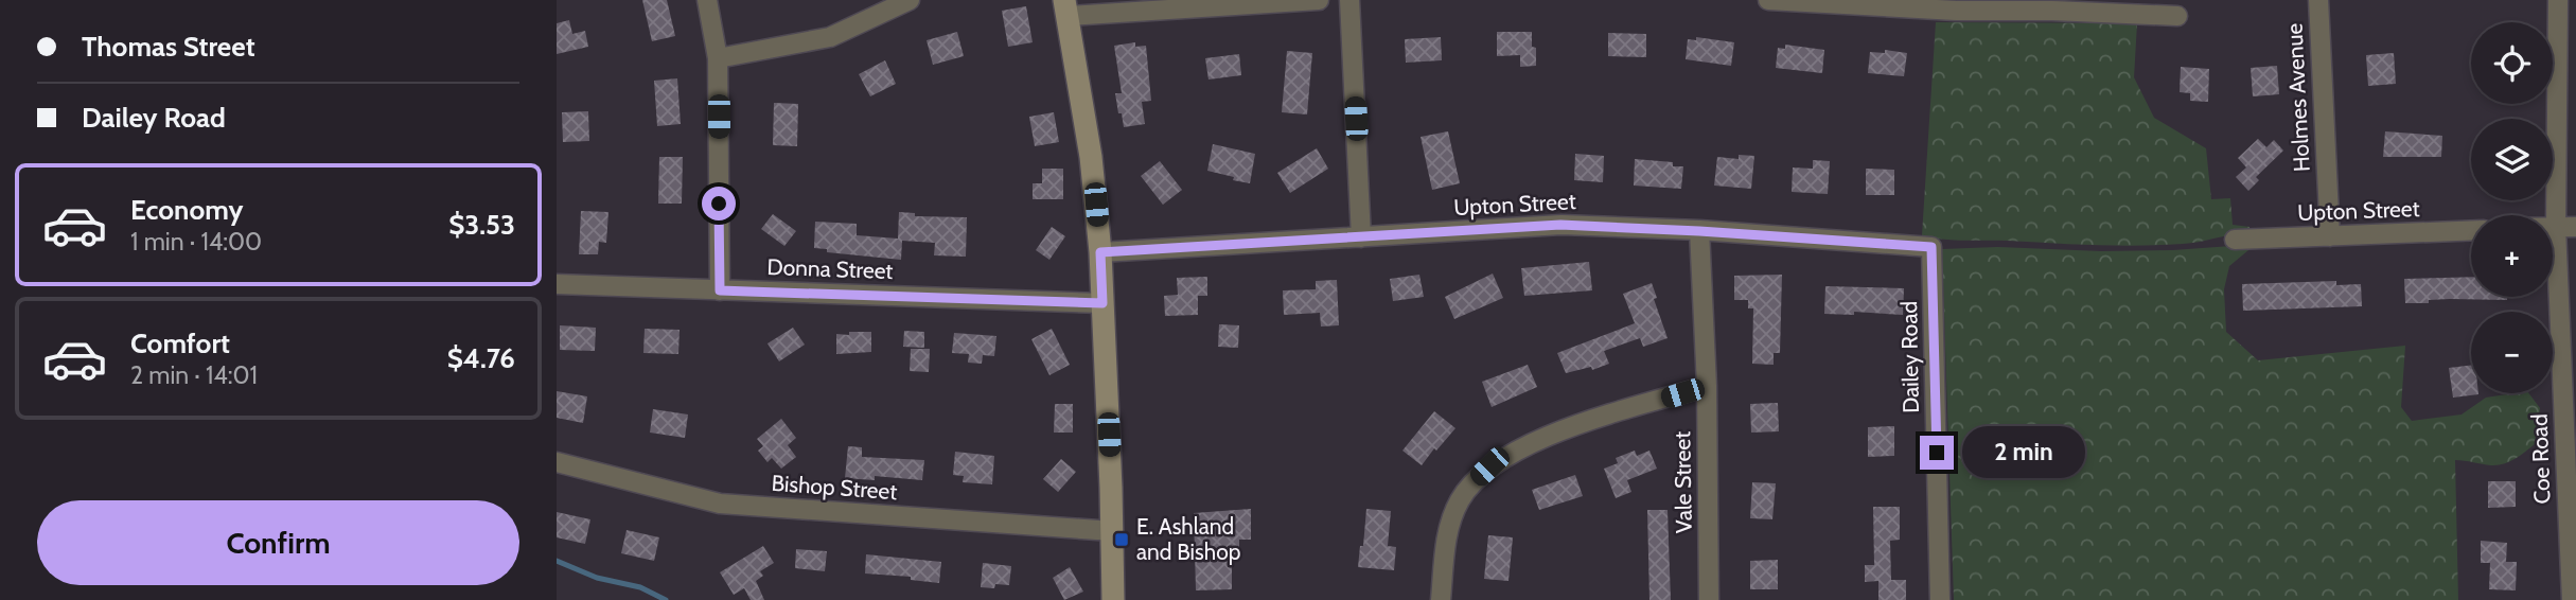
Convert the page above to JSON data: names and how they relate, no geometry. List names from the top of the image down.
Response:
{
  "streets": {
    "street": [
      "Holmes Avenue",
      "Upton Street",
      "Donna Street",
      "Dailey Road",
      "Coe Road",
      "Vale Street",
      "Bishop Street"
    ]
  },
  "crossings": [
    ["Holmes Avenue", "Upton Street"],
    ["Upton Street", "Dailey Road"],
    ["Upton Street", "Vale Street"]
  ],
  "places": {
    "transit": ["E. Ashland and Bishop"]
  },
  "page": {
    "banner": ["Thomas Street", "Dailey Road"],
    "map_buttons": ["+", "−"],
    "list": [
      {
        "name": "Economy",
        "note": "1 min · 14:00",
        "value": "$3.53"
      },
      {
        "name": "Comfort",
        "note": "2 min · 14:01",
        "value": "$4.76"
      }
    ],
    "bubble": "2 min",
    "buttons": "Confirm"
  }
}
